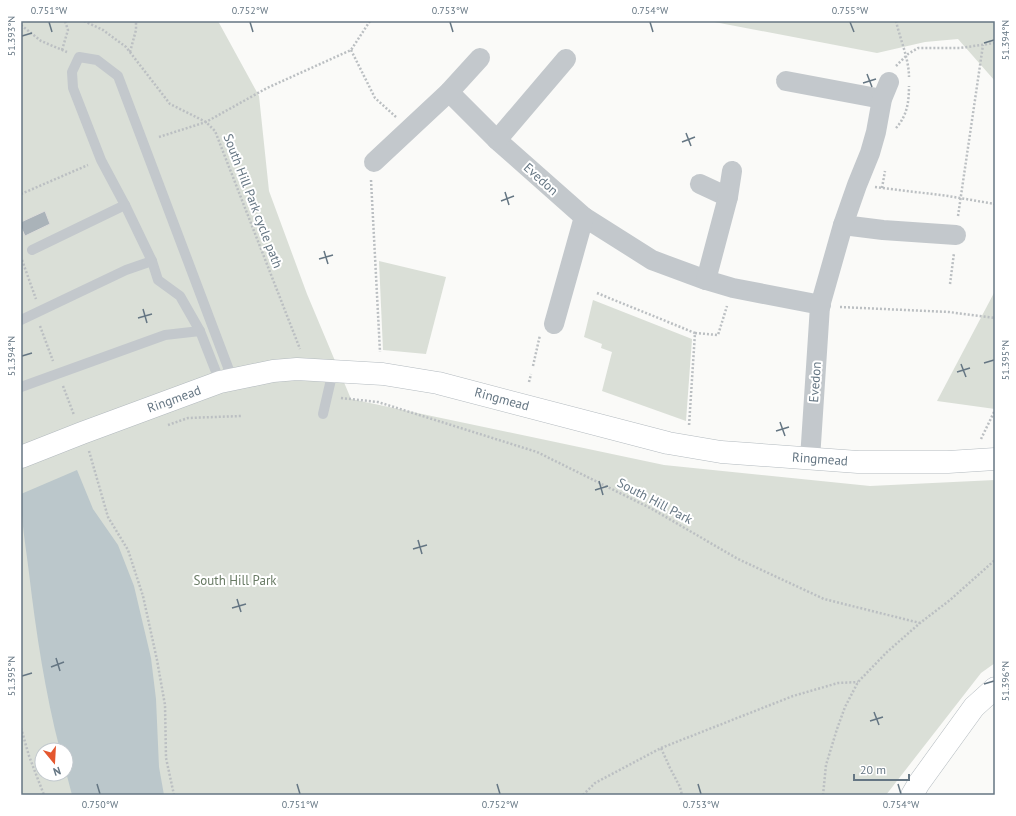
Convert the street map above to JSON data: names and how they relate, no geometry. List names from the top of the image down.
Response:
{
  "streets": {
    "street": ["Evedon", "Ringmead"],
    "path": ["South Hill Park cycle path", "South Hill Park"]
  },
  "crossings": [
    ["Evedon", "Ringmead"]
  ],
  "parks": ["South Hill Park"],
  "scale_bar": "20 m",
  "north": "bottom",
  "coordinates": [
    "0.751°W",
    "0.752°W",
    "0.753°W",
    "0.754°W",
    "0.755°W",
    "51.393°N",
    "51.394°N",
    "51.395°N",
    "51.396°N",
    "0.750°W"
  ]
}
